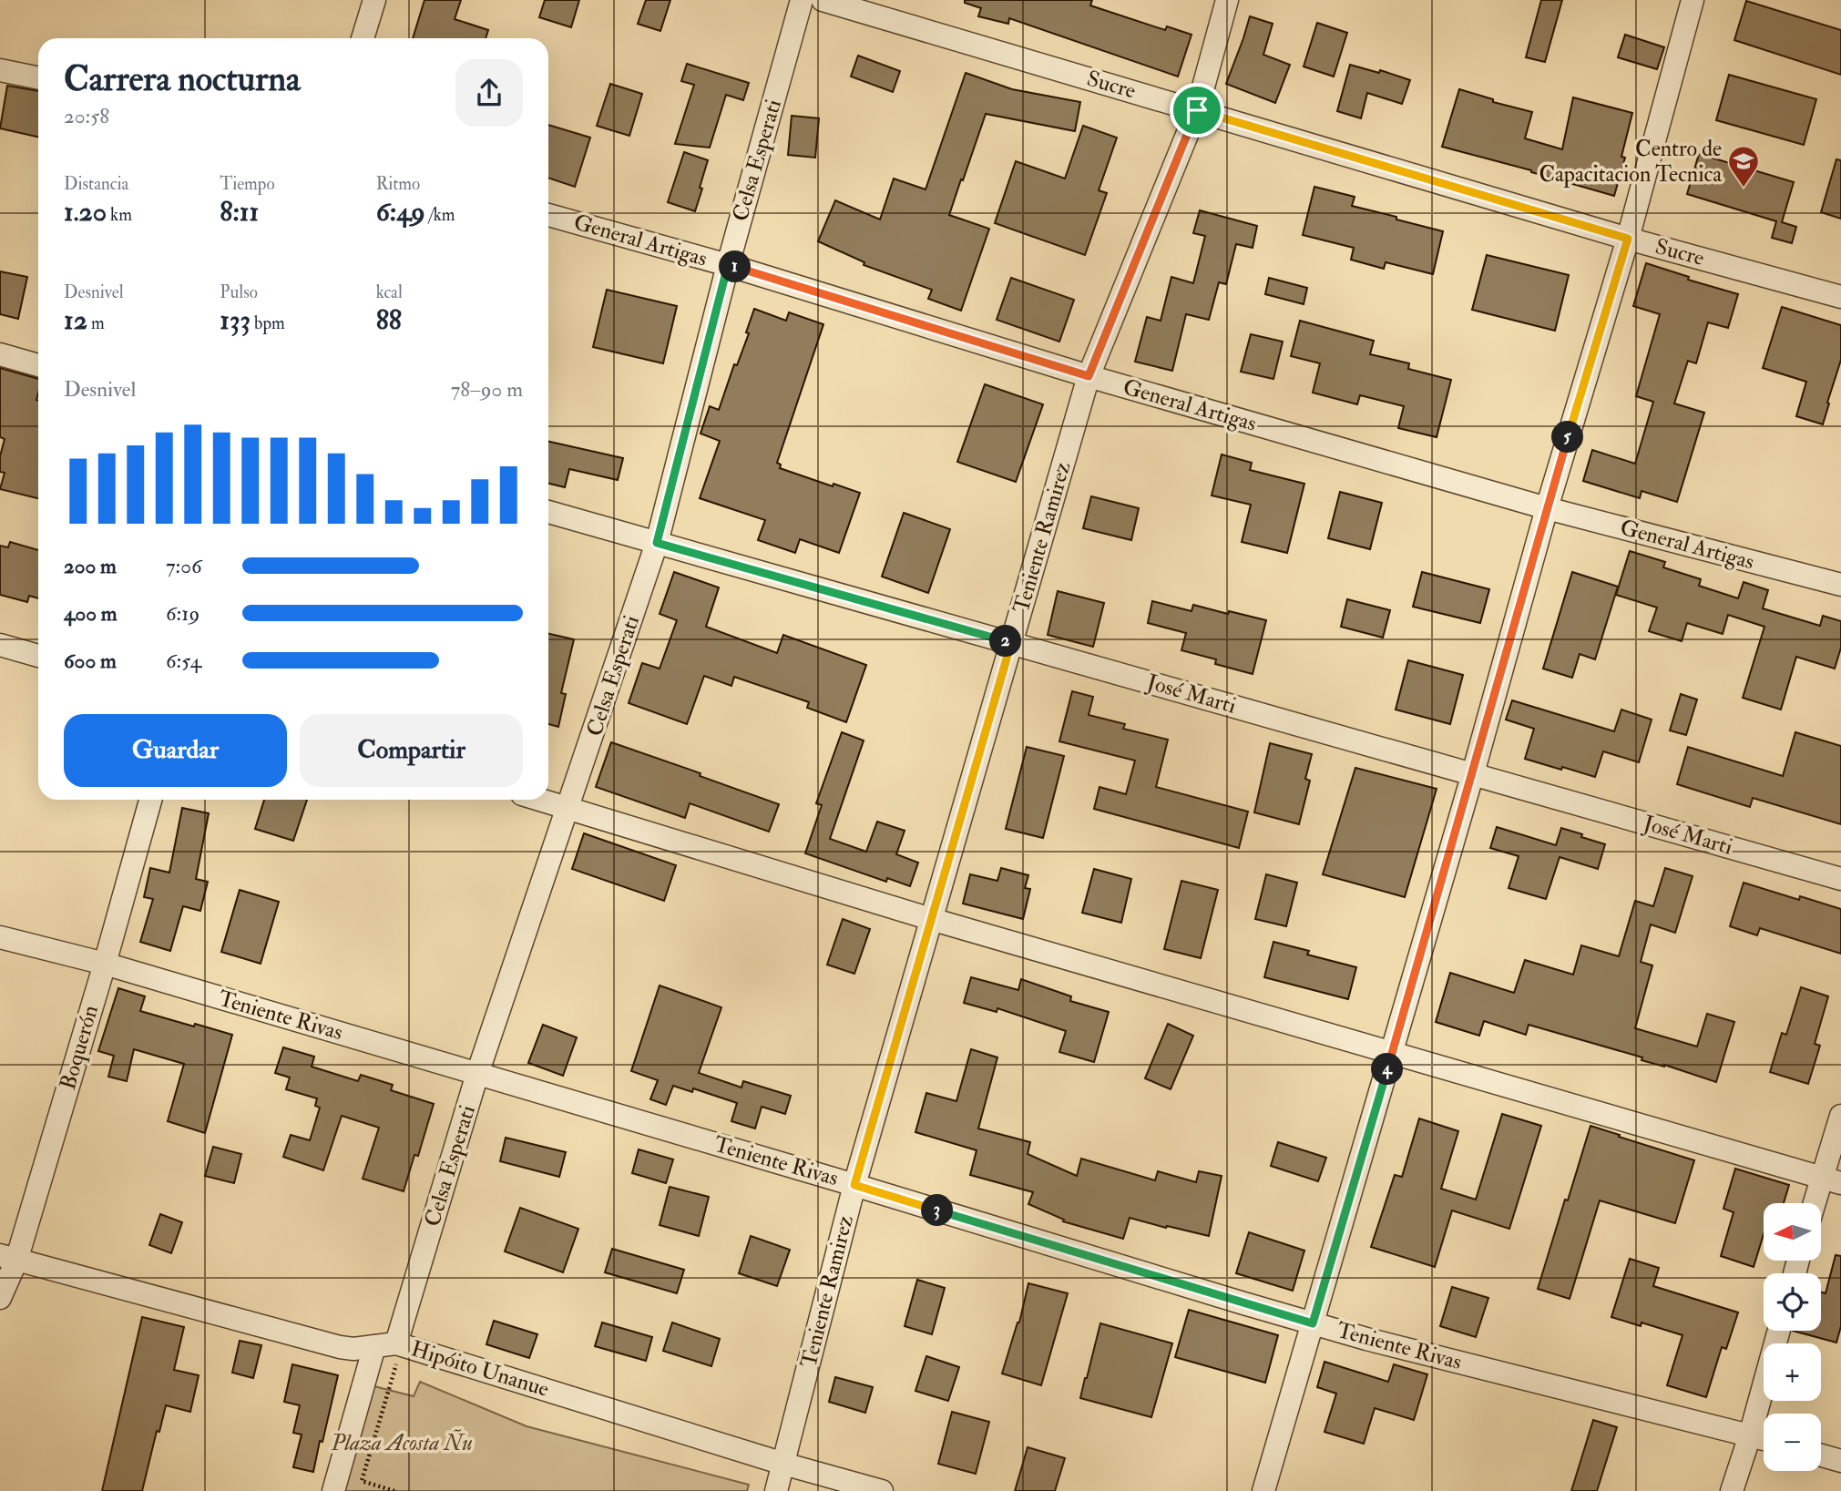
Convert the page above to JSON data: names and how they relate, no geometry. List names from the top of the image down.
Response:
{
  "streets": {
    "street": [
      "Sucre",
      "Celsa Esperati",
      "General Artigas",
      "Teniente Ramirez",
      "José Marti",
      "Teniente Rivas",
      "Boquerón",
      "Hipóito Unanue"
    ]
  },
  "crossings": [
    ["Sucre", "Teniente Ramirez"],
    ["Celsa Esperati", "General Artigas"],
    ["Celsa Esperati", "José Marti"],
    ["Celsa Esperati", "Teniente Rivas"],
    ["Celsa Esperati", "Hipóito Unanue"],
    ["General Artigas", "Teniente Ramirez"],
    ["Teniente Ramirez", "José Marti"],
    ["Teniente Ramirez", "Teniente Rivas"],
    ["Teniente Ramirez", "Hipóito Unanue"],
    ["Teniente Rivas", "Boquerón"],
    ["Boquerón", "Hipóito Unanue"]
  ],
  "parks": ["Plaza Acosta Ñu"],
  "places": {
    "school or university": ["Centro de Capacitacion Tecnica"]
  },
  "north": "left",
  "page": {
    "heading": ["Carrera nocturna", "20:58"],
    "stats": [
      ["Distancia", "1.20 km"],
      ["Tiempo", "8:11"],
      ["Ritmo", "6:49 /km"],
      ["Desnivel", "12 m"],
      ["Pulso", "133 bpm"],
      ["kcal", "88"]
    ],
    "pins": [
      "1",
      "5",
      "2",
      "4",
      "3"
    ],
    "chart": ["Desnivel", "78–90 m"],
    "list": [
      {
        "name": "200 m",
        "note": "7:06"
      },
      {
        "name": "400 m",
        "note": "6:19"
      },
      {
        "name": "600 m",
        "note": "6:54"
      }
    ],
    "buttons": ["Guardar", "Compartir"],
    "map_buttons": ["+", "−"]
  }
}
